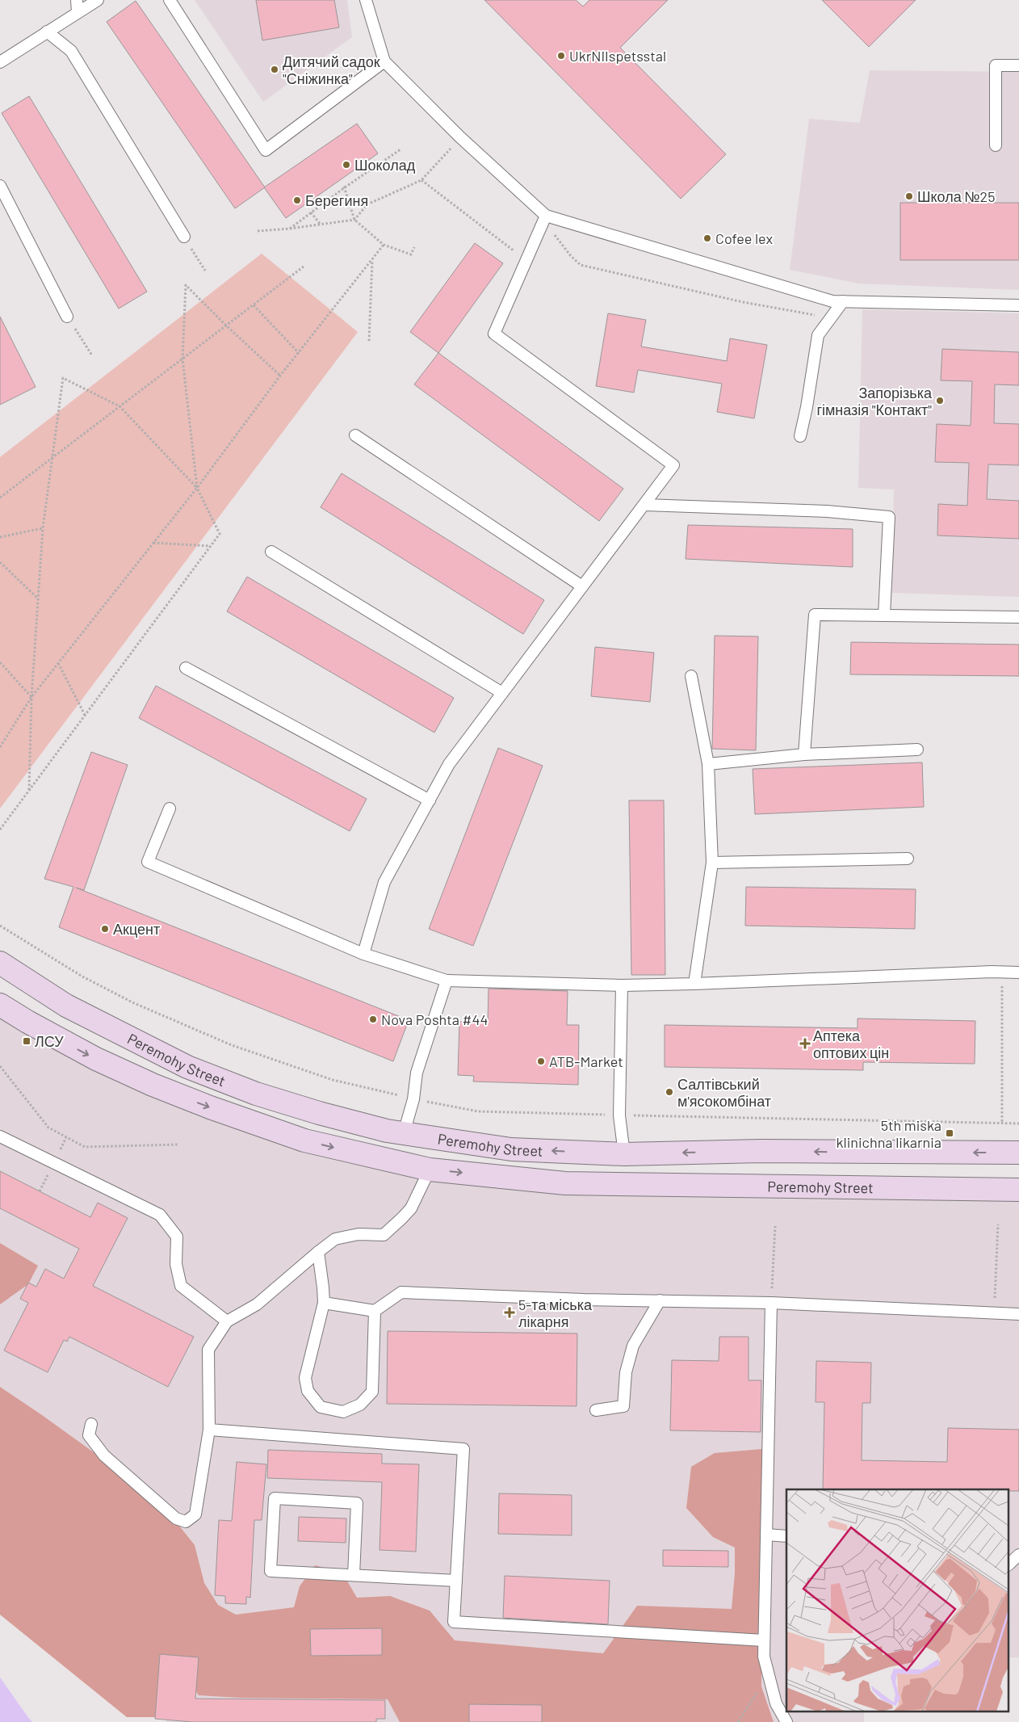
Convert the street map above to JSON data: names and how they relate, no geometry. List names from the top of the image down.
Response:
{
  "streets": {
    "main road": ["Peremohy Street"]
  },
  "places": {
    "other": [
      "UkrNIIspetsstal",
      "Дитячий садок \"Сніжинка\"",
      "Шоколад",
      "Школа №25",
      "Берегиня",
      "Cofee lex",
      "Запорізька гімназія \"Контакт\"",
      "Акцент",
      "Nova Poshta #44",
      "ATB-Market",
      "Салтівський м'ясокомбінат"
    ],
    "transit": ["ЛСУ", "5th miska klinichna likarnia"],
    "health": ["Аптека оптових цін", "5-та міська лікарня"]
  }
}
